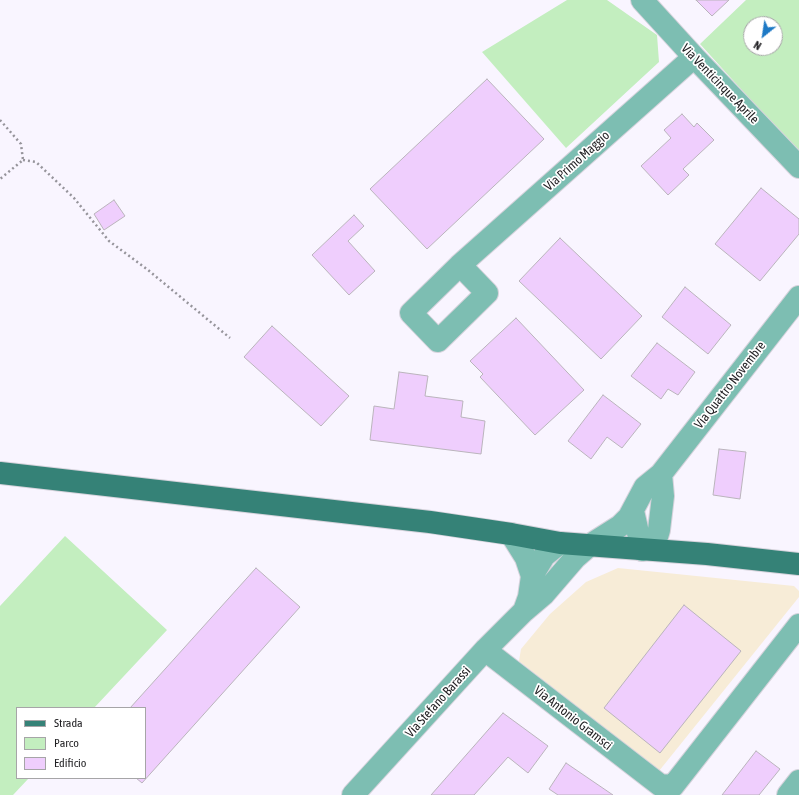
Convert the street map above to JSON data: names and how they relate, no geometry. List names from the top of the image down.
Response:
{
  "streets": {
    "street": [
      "Via Venticinque Aprile",
      "Via Primo Maggio",
      "Via Quattro Novembre",
      "Via Stefano Barassi",
      "Via Antonio Gramsci"
    ]
  },
  "crossings": [
    ["Via Venticinque Aprile", "Via Primo Maggio"],
    ["Via Quattro Novembre", "Via Stefano Barassi"],
    ["Via Stefano Barassi", "Via Antonio Gramsci"]
  ],
  "legend": ["Strada", "Parco", "Edificio"],
  "north": "bottom left"
}
